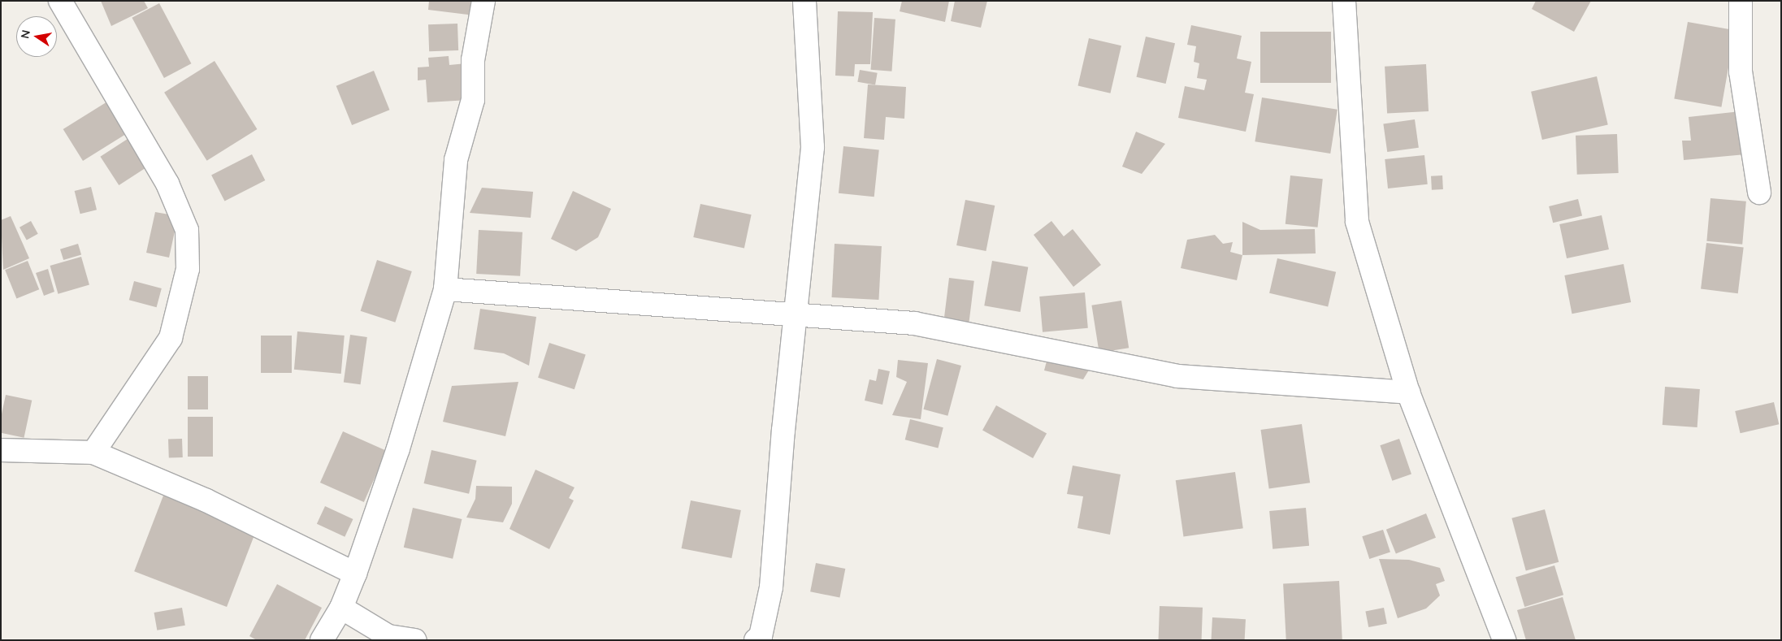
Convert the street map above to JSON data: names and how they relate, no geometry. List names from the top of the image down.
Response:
{
  "north": "left"
}
